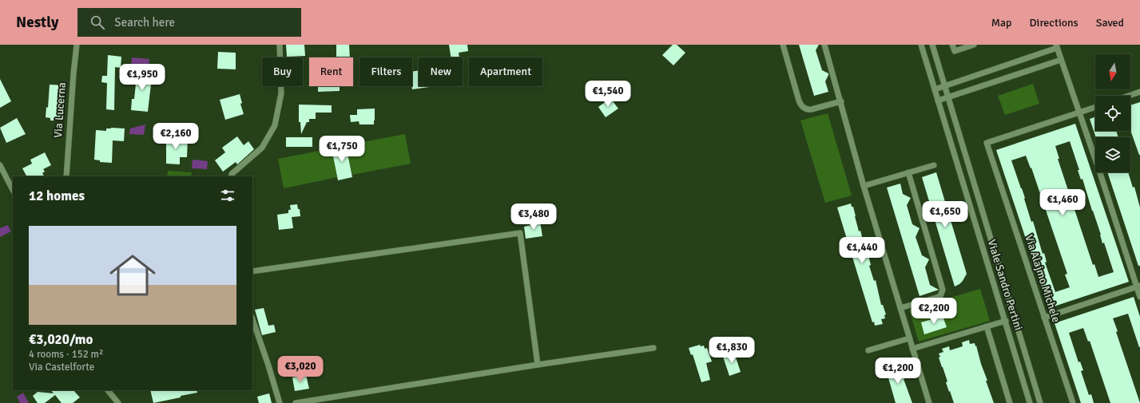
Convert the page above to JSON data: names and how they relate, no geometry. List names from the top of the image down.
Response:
{
  "streets": {
    "street": ["Via Lucerna", "Via Alajmo Michele", "Viale Sandro Pertini"]
  },
  "north": "bottom",
  "page": {
    "header": "Nestly",
    "search": "Search here",
    "nav": ["Map", "Directions", "Saved"],
    "chip": [
      "Buy",
      "Rent",
      "Filters",
      "New",
      "Apartment"
    ],
    "price": [
      "€1,950",
      "€1,540",
      "€2,160",
      "€1,750",
      "€1,460",
      "€1,650",
      "€3,480",
      "€1,440",
      "€2,200",
      "€1,830",
      "€3,020",
      "€1,200"
    ],
    "heading": "12 homes",
    "list": [
      {
        "name": "€3,020/mo",
        "note": "4 rooms · 152 m² · Via Castelforte"
      }
    ]
  }
}
